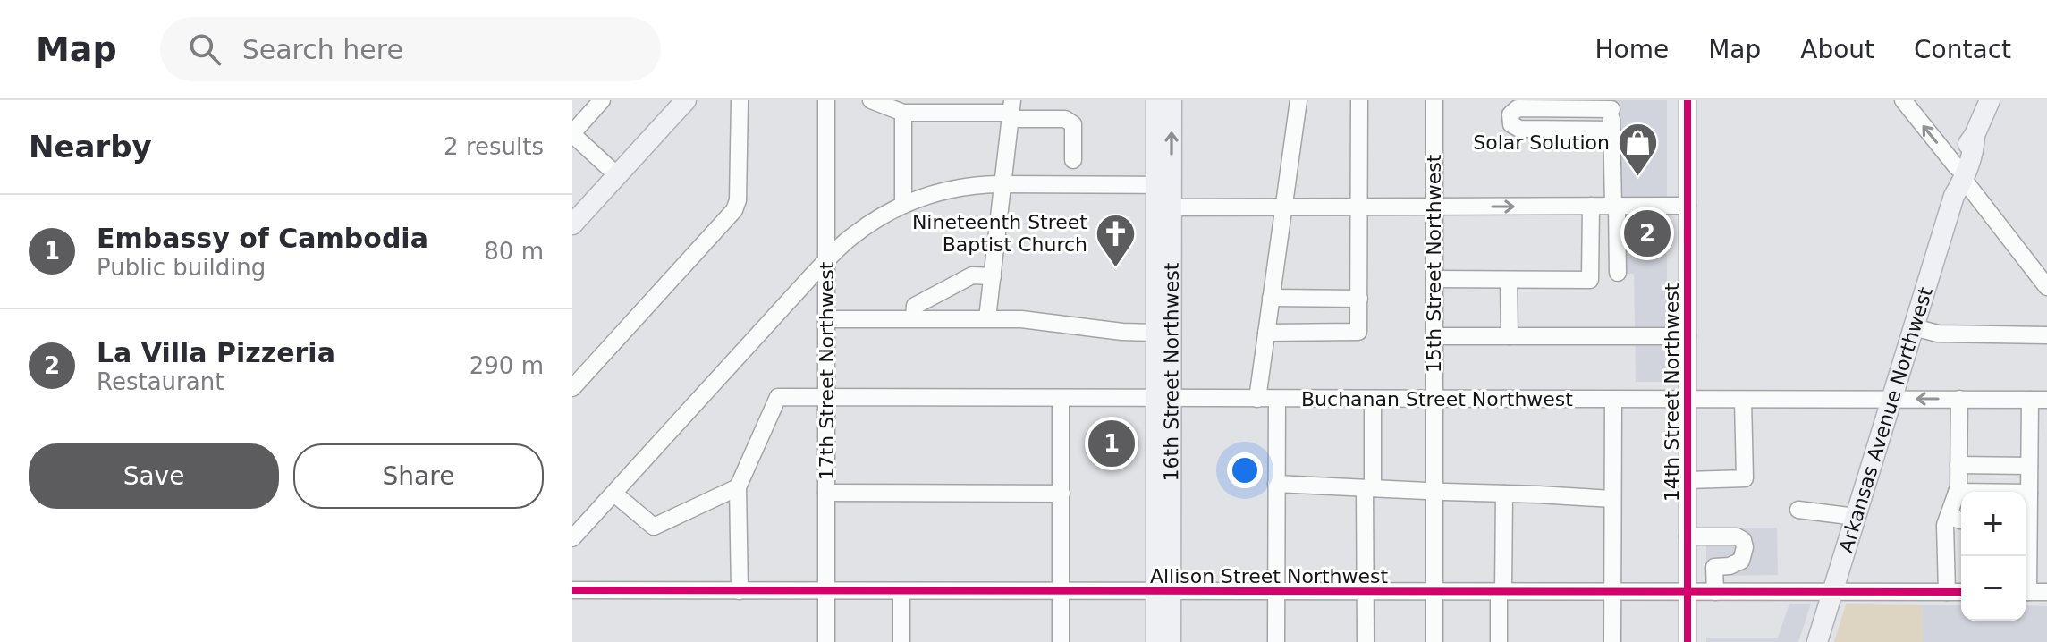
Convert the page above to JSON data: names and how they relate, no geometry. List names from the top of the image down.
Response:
{
  "streets": {
    "main road": ["16th Street Northwest", "Arkansas Avenue Northwest"],
    "street": [
      "15th Street Northwest",
      "17th Street Northwest",
      "14th Street Northwest",
      "Buchanan Street Northwest",
      "Allison Street Northwest"
    ]
  },
  "crossings": [
    ["15th Street Northwest", "Buchanan Street Northwest"],
    ["15th Street Northwest", "Allison Street Northwest"],
    ["17th Street Northwest", "Buchanan Street Northwest"],
    ["17th Street Northwest", "Allison Street Northwest"],
    ["16th Street Northwest", "Buchanan Street Northwest"],
    ["16th Street Northwest", "Allison Street Northwest"],
    ["14th Street Northwest", "Buchanan Street Northwest"],
    ["14th Street Northwest", "Allison Street Northwest"],
    ["Buchanan Street Northwest", "Arkansas Avenue Northwest"],
    ["Arkansas Avenue Northwest", "Allison Street Northwest"]
  ],
  "places": {
    "shop": ["Solar Solution"],
    "church": ["Nineteenth Street Baptist Church"]
  },
  "page": {
    "header": "Map",
    "search": "Search here",
    "nav": [
      "Home",
      "Map",
      "About",
      "Contact"
    ],
    "heading": ["Nearby", "2 results"],
    "list": [
      {
        "mark": "1",
        "name": "Embassy of Cambodia",
        "note": "Public building",
        "value": "80 m"
      },
      {
        "mark": "2",
        "name": "La Villa Pizzeria",
        "note": "Restaurant",
        "value": "290 m"
      }
    ],
    "pins": ["2", "1"],
    "buttons": ["Save", "Share"],
    "map_buttons": ["+", "−"]
  }
}
